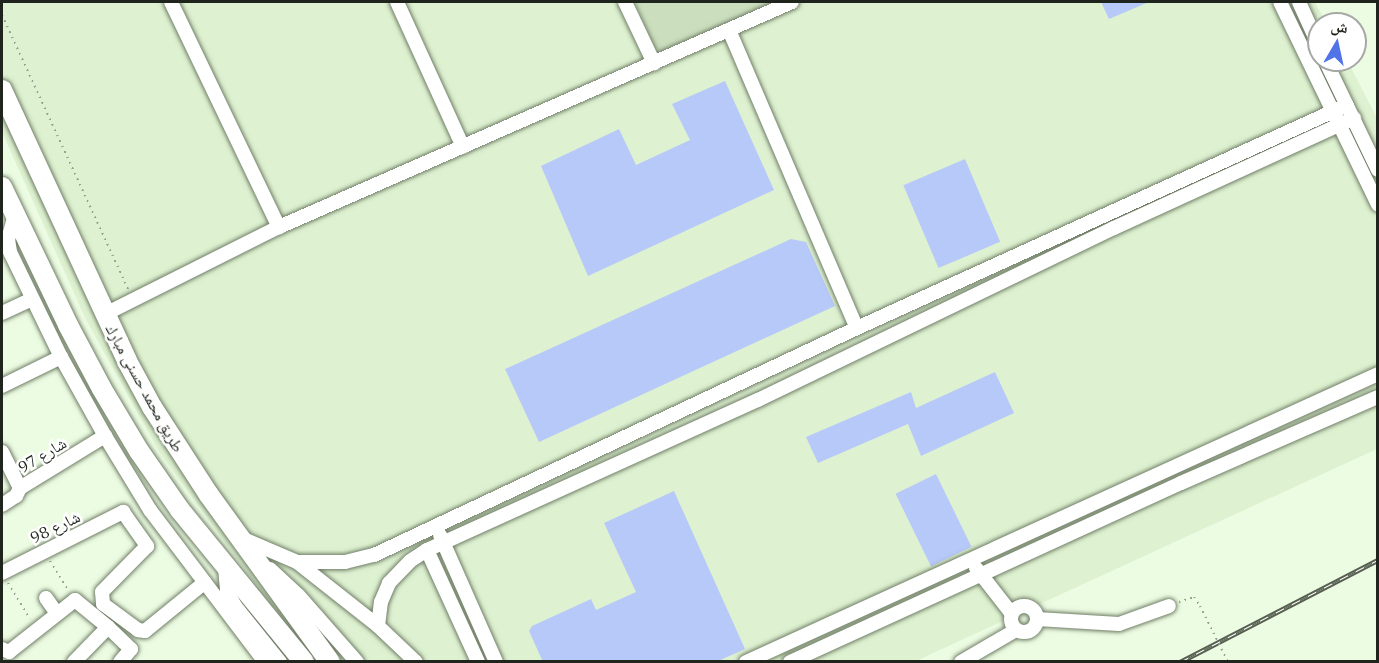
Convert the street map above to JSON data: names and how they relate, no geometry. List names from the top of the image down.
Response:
{
  "streets": {
    "highway": ["طريق محمد حسنى مبارك"],
    "street": ["شارع 97", "شارع 98"]
  },
  "north": "top"
}
